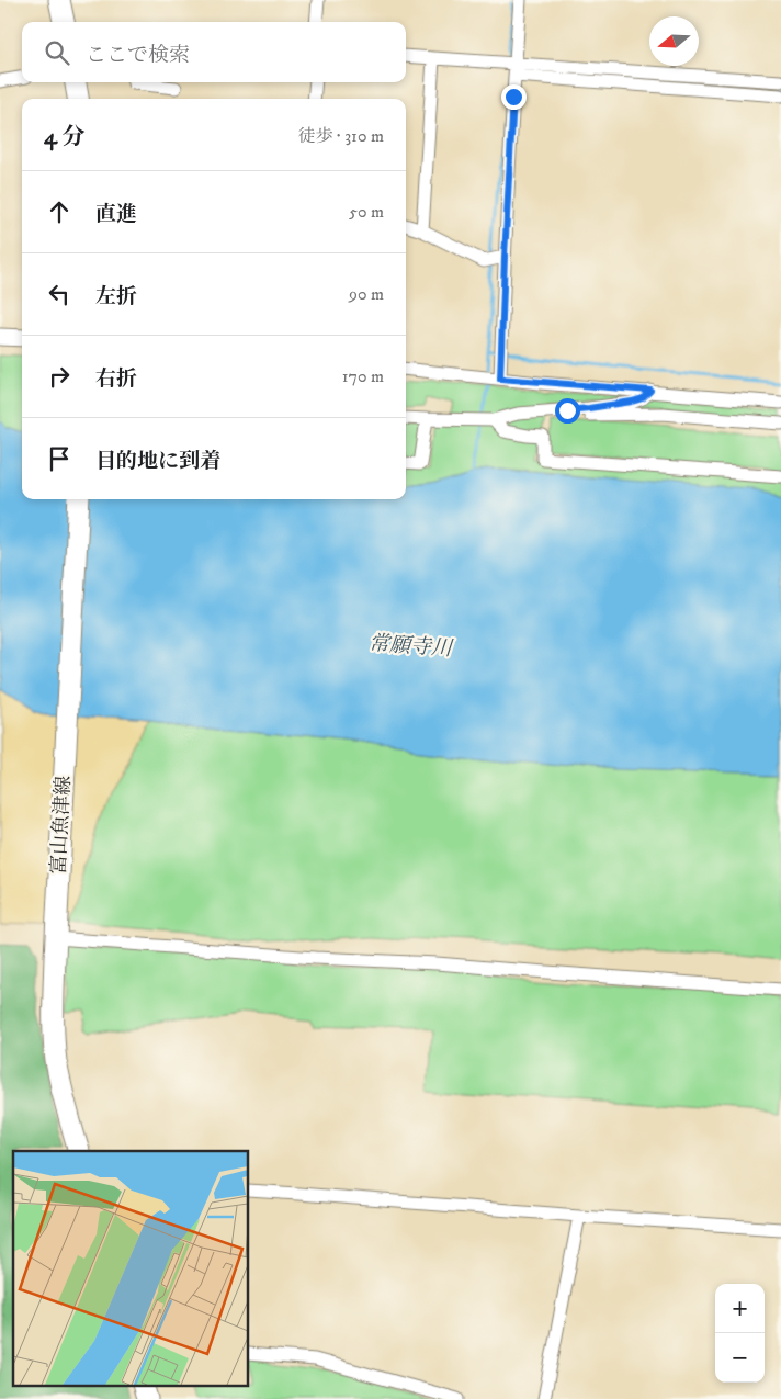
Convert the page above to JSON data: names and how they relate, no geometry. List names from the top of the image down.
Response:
{
  "streets": {
    "main road": ["富山魚津線"]
  },
  "water": ["常願寺川"],
  "north": "left",
  "page": {
    "search": "ここで検索",
    "heading": ["4 分", "徒歩 · 310 m"],
    "list": [
      ["直進", "50 m"],
      ["左折", "90 m"],
      ["右折", "170 m"],
      "目的地に到着"
    ],
    "map_buttons": ["+", "−"]
  }
}
